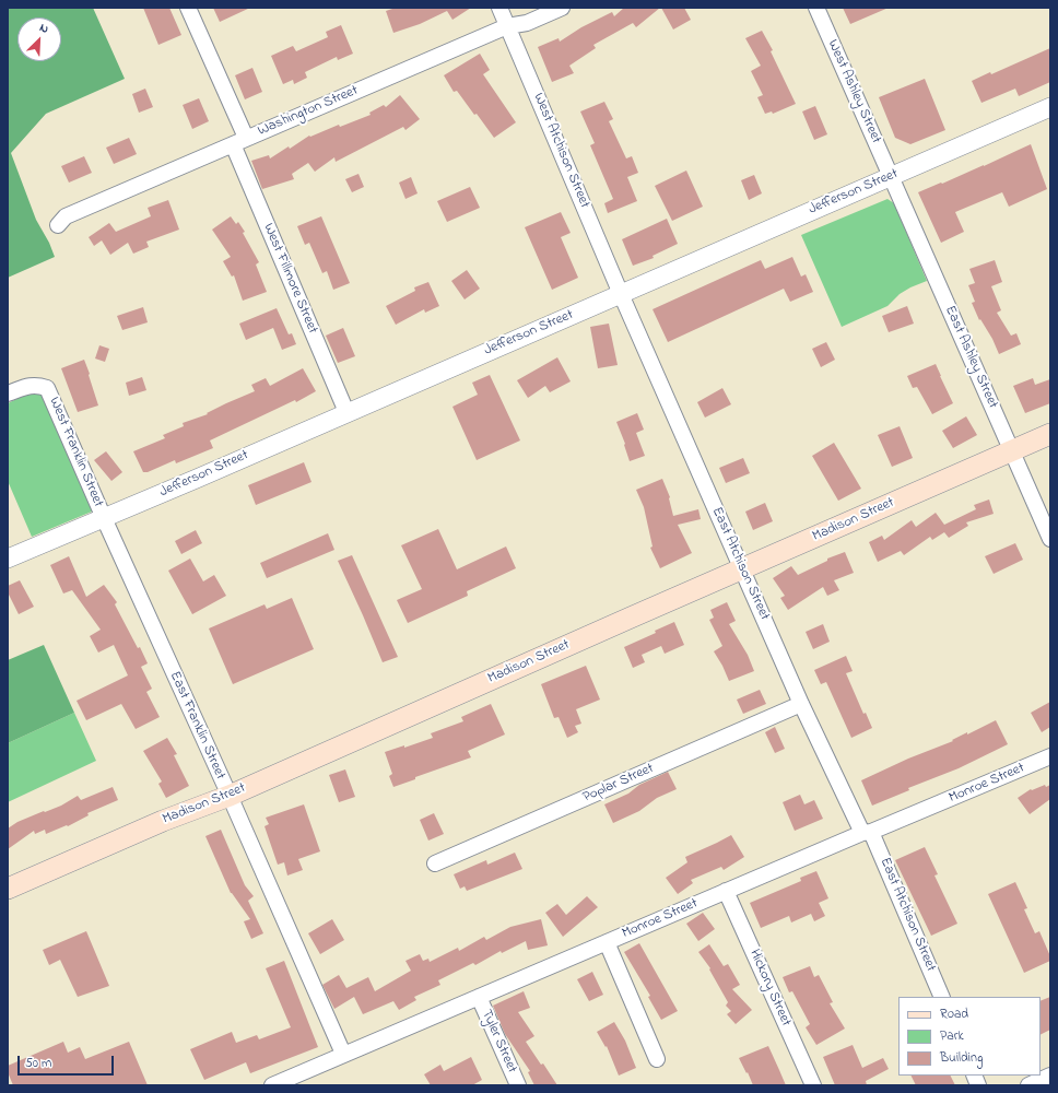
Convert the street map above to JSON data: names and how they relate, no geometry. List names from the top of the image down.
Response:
{
  "streets": {
    "main road": ["Madison Street"],
    "street": [
      "West Ashley Street",
      "Washington Street",
      "West Atchison Street",
      "Jefferson Street",
      "West Fillmore Street",
      "East Ashley Street",
      "West Franklin Street",
      "East Atchison Street",
      "East Franklin Street",
      "Poplar Street",
      "Monroe Street",
      "Hickory Street",
      "Tyler Street"
    ]
  },
  "crossings": [
    ["West Ashley Street", "Jefferson Street"],
    ["West Ashley Street", "East Ashley Street"],
    ["Washington Street", "West Atchison Street"],
    ["Washington Street", "West Fillmore Street"],
    ["West Atchison Street", "Jefferson Street"],
    ["West Atchison Street", "East Atchison Street"],
    ["Jefferson Street", "West Fillmore Street"],
    ["Jefferson Street", "East Ashley Street"],
    ["Jefferson Street", "West Franklin Street"],
    ["Jefferson Street", "East Atchison Street"],
    ["Jefferson Street", "East Franklin Street"],
    ["East Ashley Street", "Madison Street"],
    ["West Franklin Street", "East Franklin Street"],
    ["Madison Street", "East Atchison Street"],
    ["Madison Street", "East Franklin Street"],
    ["East Atchison Street", "Poplar Street"],
    ["East Atchison Street", "Monroe Street"],
    ["East Franklin Street", "Monroe Street"],
    ["Monroe Street", "Hickory Street"],
    ["Monroe Street", "Tyler Street"]
  ],
  "legend": ["Road", "Park", "Building"],
  "scale_bar": "50 m",
  "north": "top right"
}
